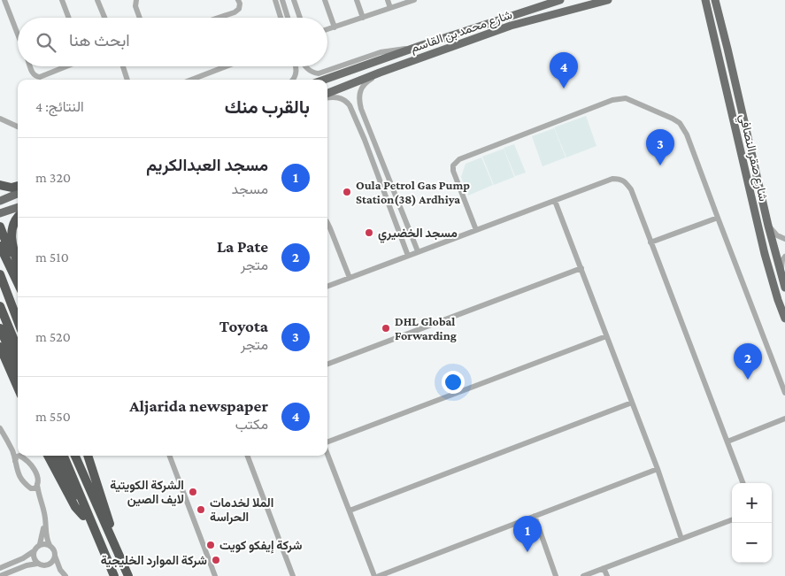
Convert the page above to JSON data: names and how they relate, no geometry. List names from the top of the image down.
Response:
{
  "streets": {
    "main road": ["شارع محمد بن القاسم", "شارع صقر النصافي"]
  },
  "places": [
    "Oula Petrol Gas Pump Station(38) Ardhiya",
    "مسجد الخضيري",
    "DHL Global Forwarding",
    "الشركة الكويتية لايف الصين",
    "الملا لخدمات الحراسة",
    "شركة إيفكو كويت",
    "شركة الموارد الخليجية"
  ],
  "page": {
    "search": "ابحث هنا",
    "pins": [
      "4",
      "3",
      "2",
      "1"
    ],
    "heading": ["بالقرب منك", "النتائج: 4"],
    "list": [
      {
        "mark": "1",
        "name": "مسجد العبدالكريم",
        "note": "مسجد",
        "value": "320 m"
      },
      {
        "mark": "2",
        "name": "La Pate",
        "note": "متجر",
        "value": "510 m"
      },
      {
        "mark": "3",
        "name": "Toyota",
        "note": "متجر",
        "value": "520 m"
      },
      {
        "mark": "4",
        "name": "Aljarida newspaper",
        "note": "مكتب",
        "value": "550 m"
      }
    ],
    "map_buttons": ["+", "−"]
  }
}
